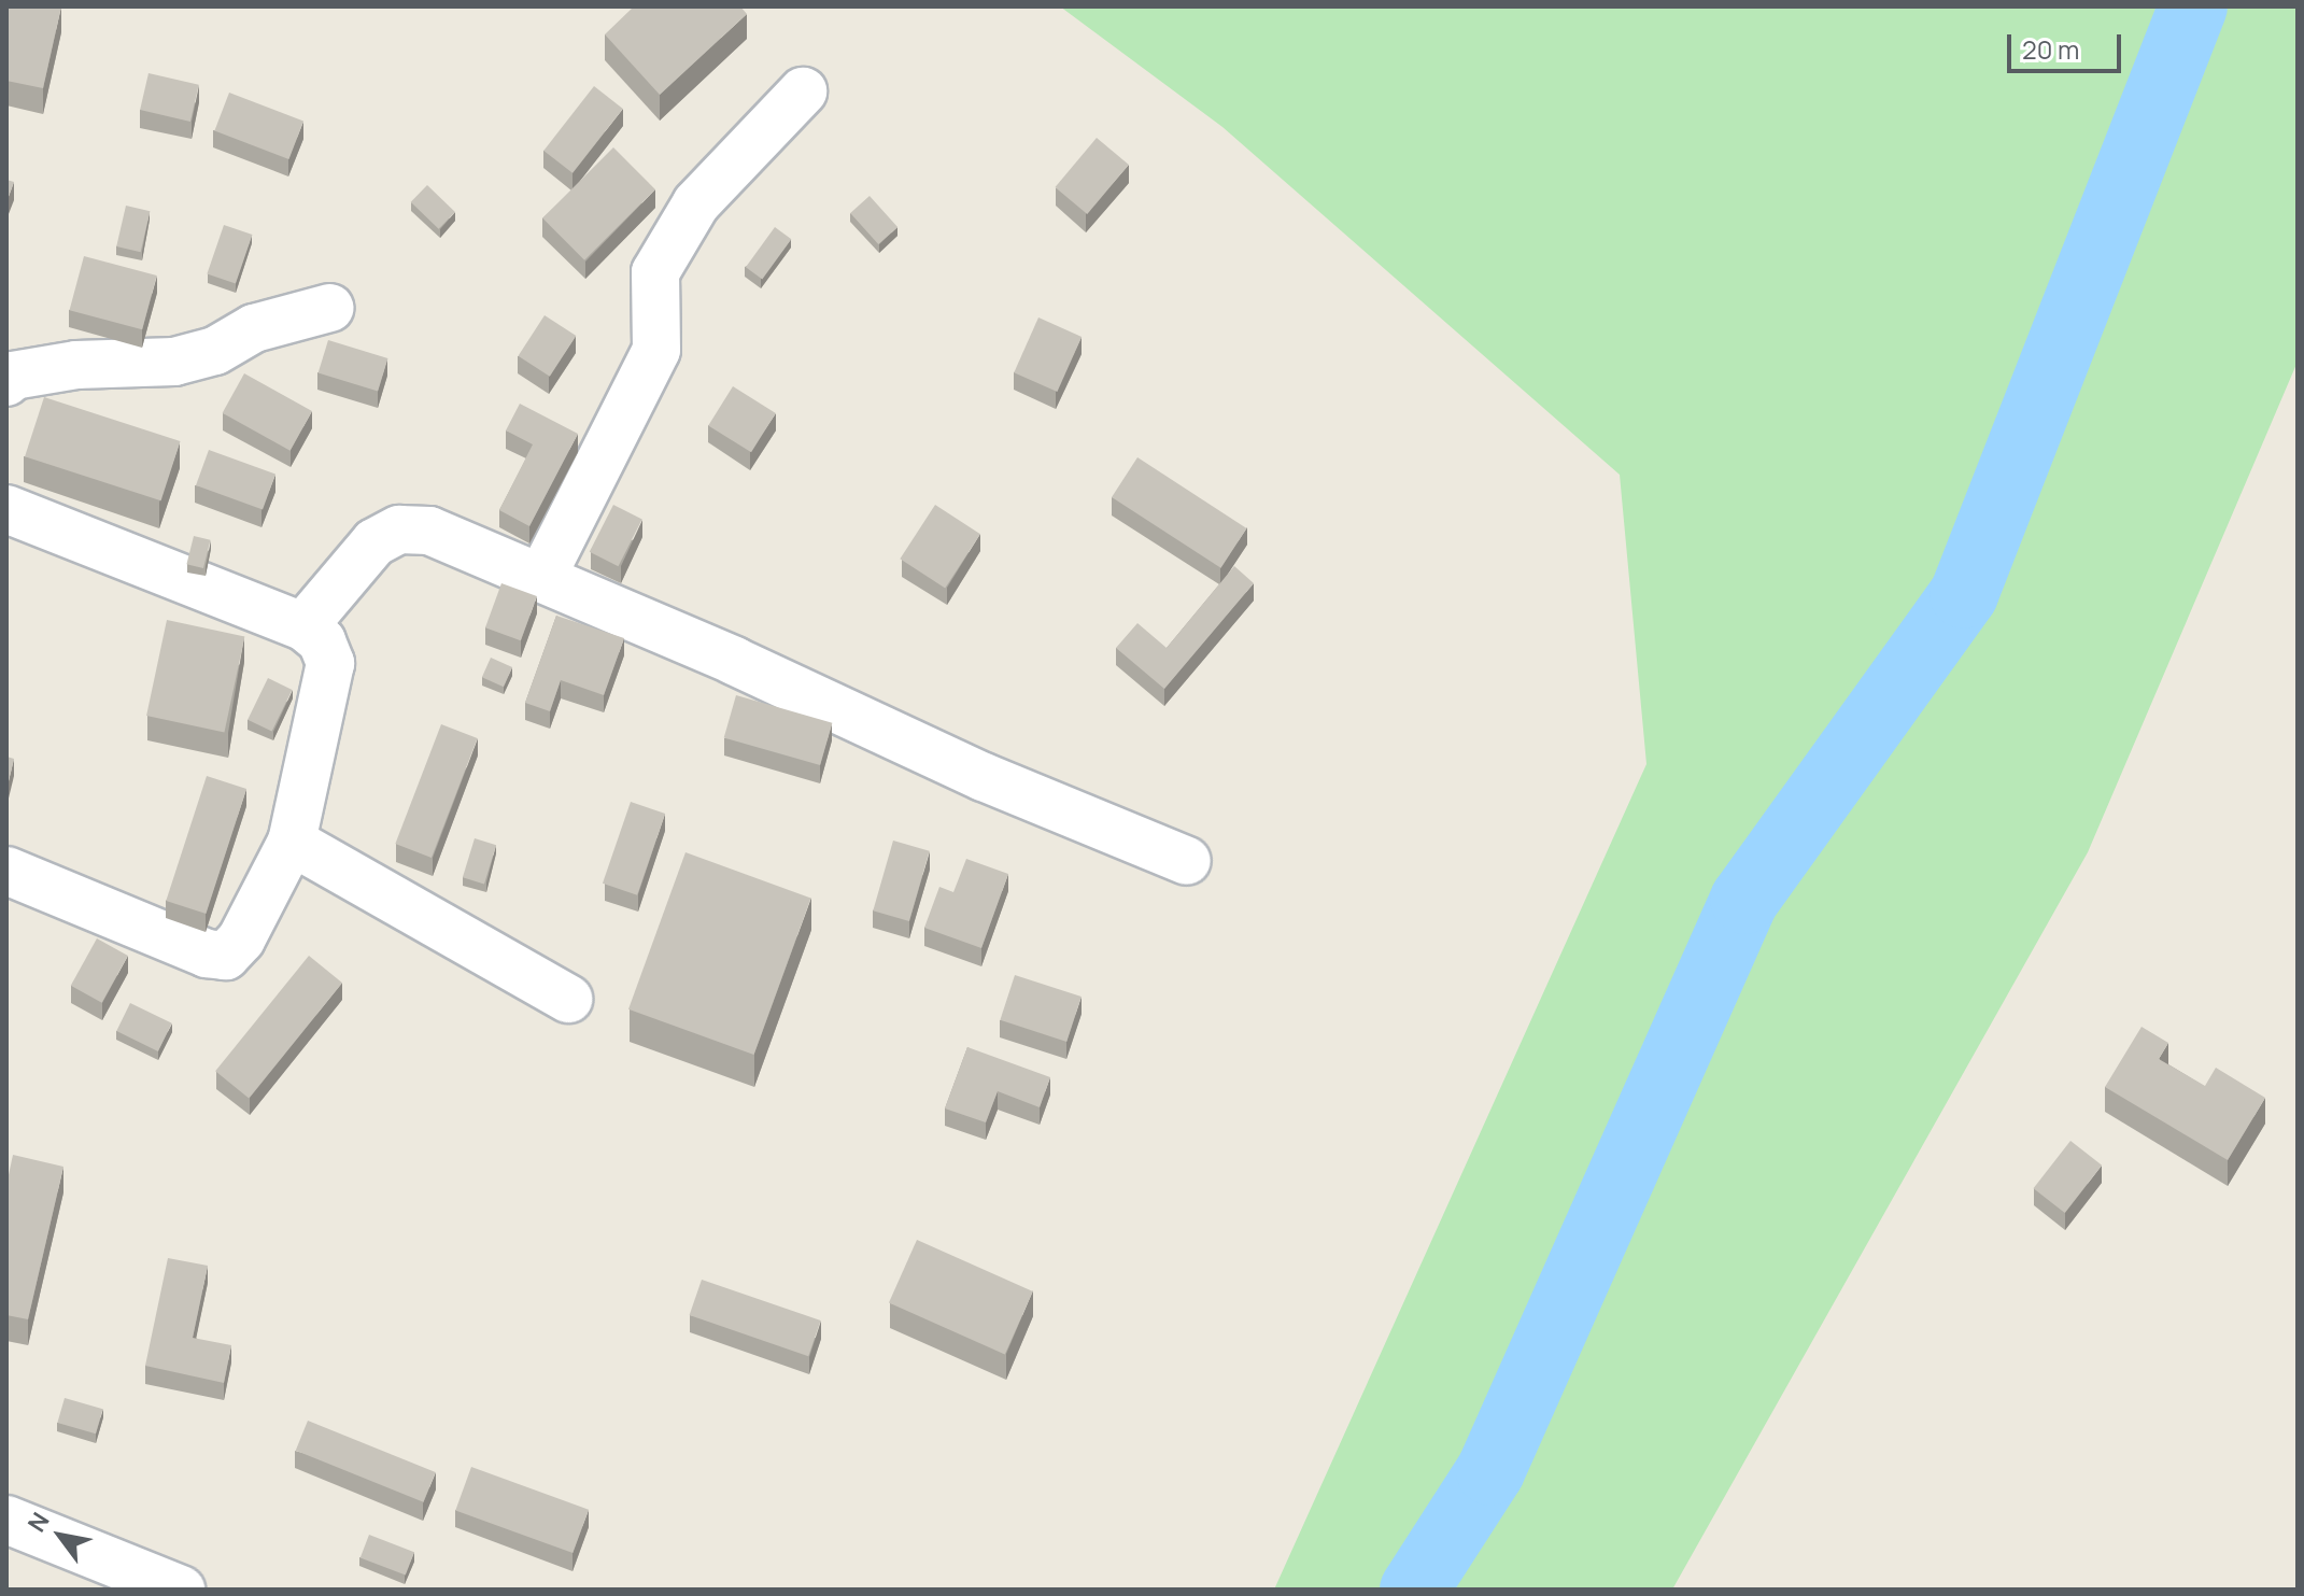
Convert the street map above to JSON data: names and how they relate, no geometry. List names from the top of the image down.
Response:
{
  "scale_bar": "20 m",
  "north": "top left"
}
